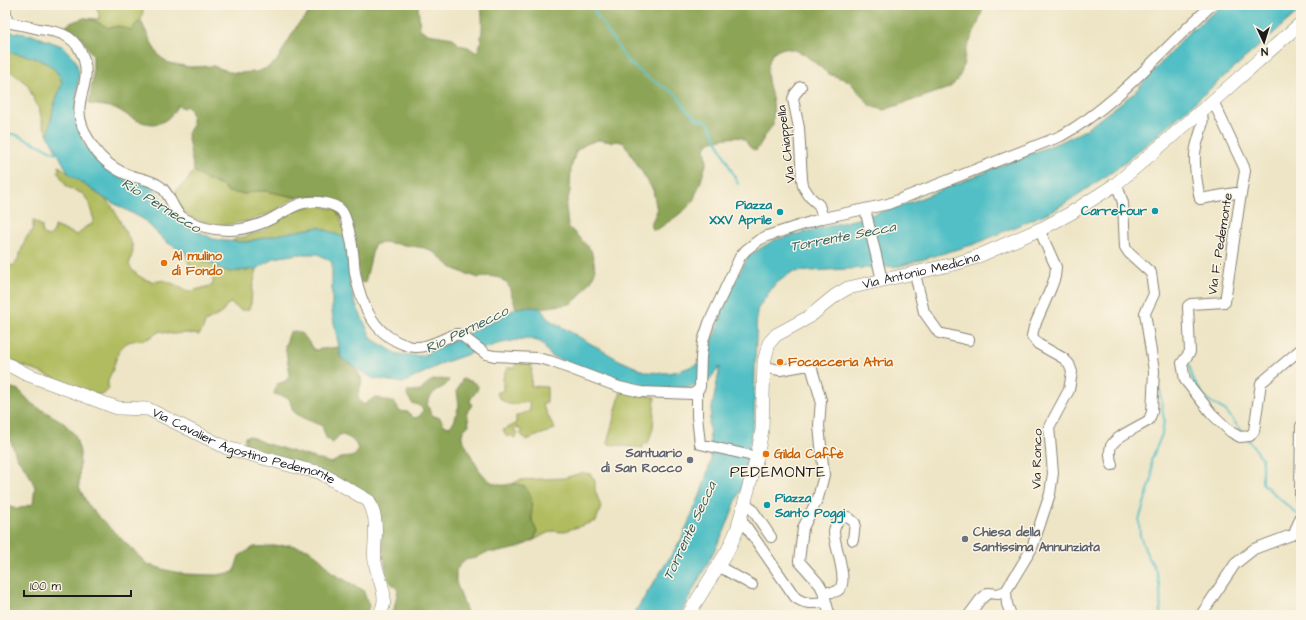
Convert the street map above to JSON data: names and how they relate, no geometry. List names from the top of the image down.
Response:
{
  "streets": {
    "main road": ["Via Antonio Medicina", "Via Cavalier Agostino Pedemonte"],
    "street": ["Via Chiappella", "Via F. Pedemonte", "Via Ronco"]
  },
  "crossings": [
    ["Via F. Pedemonte", "Via Antonio Medicina"],
    ["Via Antonio Medicina", "Via Ronco"]
  ],
  "districts": ["PEDEMONTE"],
  "water": ["Rio Pernecco", "Torrente Secca"],
  "places": [
    "Carrefour",
    "Piazza XXV Aprile",
    "Al mulino di Fondo",
    "Focacceria Atria",
    "Gilda Caffè",
    "Santuario di San Rocco",
    "Piazza Santo Poggi",
    "Chiesa della Santissima Annunziata"
  ],
  "scale_bar": "100 m",
  "north": "bottom"
}
